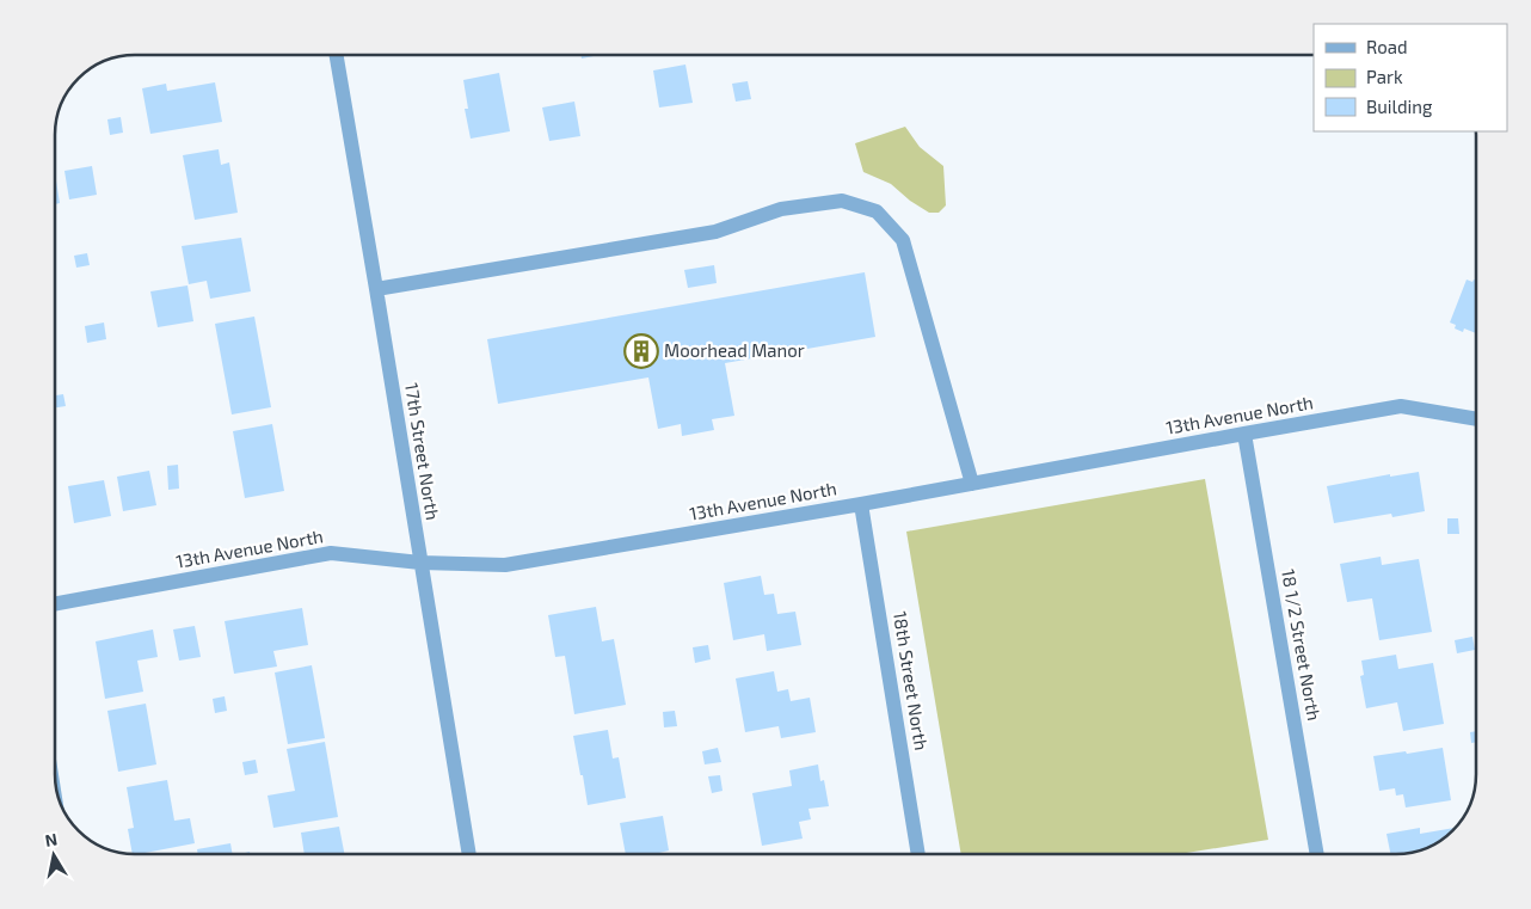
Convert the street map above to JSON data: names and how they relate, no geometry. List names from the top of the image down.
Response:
{
  "streets": {
    "street": [
      "13th Avenue North",
      "17th Street North",
      "18 1/2 Street North",
      "18th Street North"
    ]
  },
  "crossings": [
    ["13th Avenue North", "17th Street North"],
    ["13th Avenue North", "18 1/2 Street North"],
    ["13th Avenue North", "18th Street North"]
  ],
  "places": {
    "building": ["Moorhead Manor"]
  },
  "legend": ["Road", "Park", "Building"],
  "north": "top"
}
